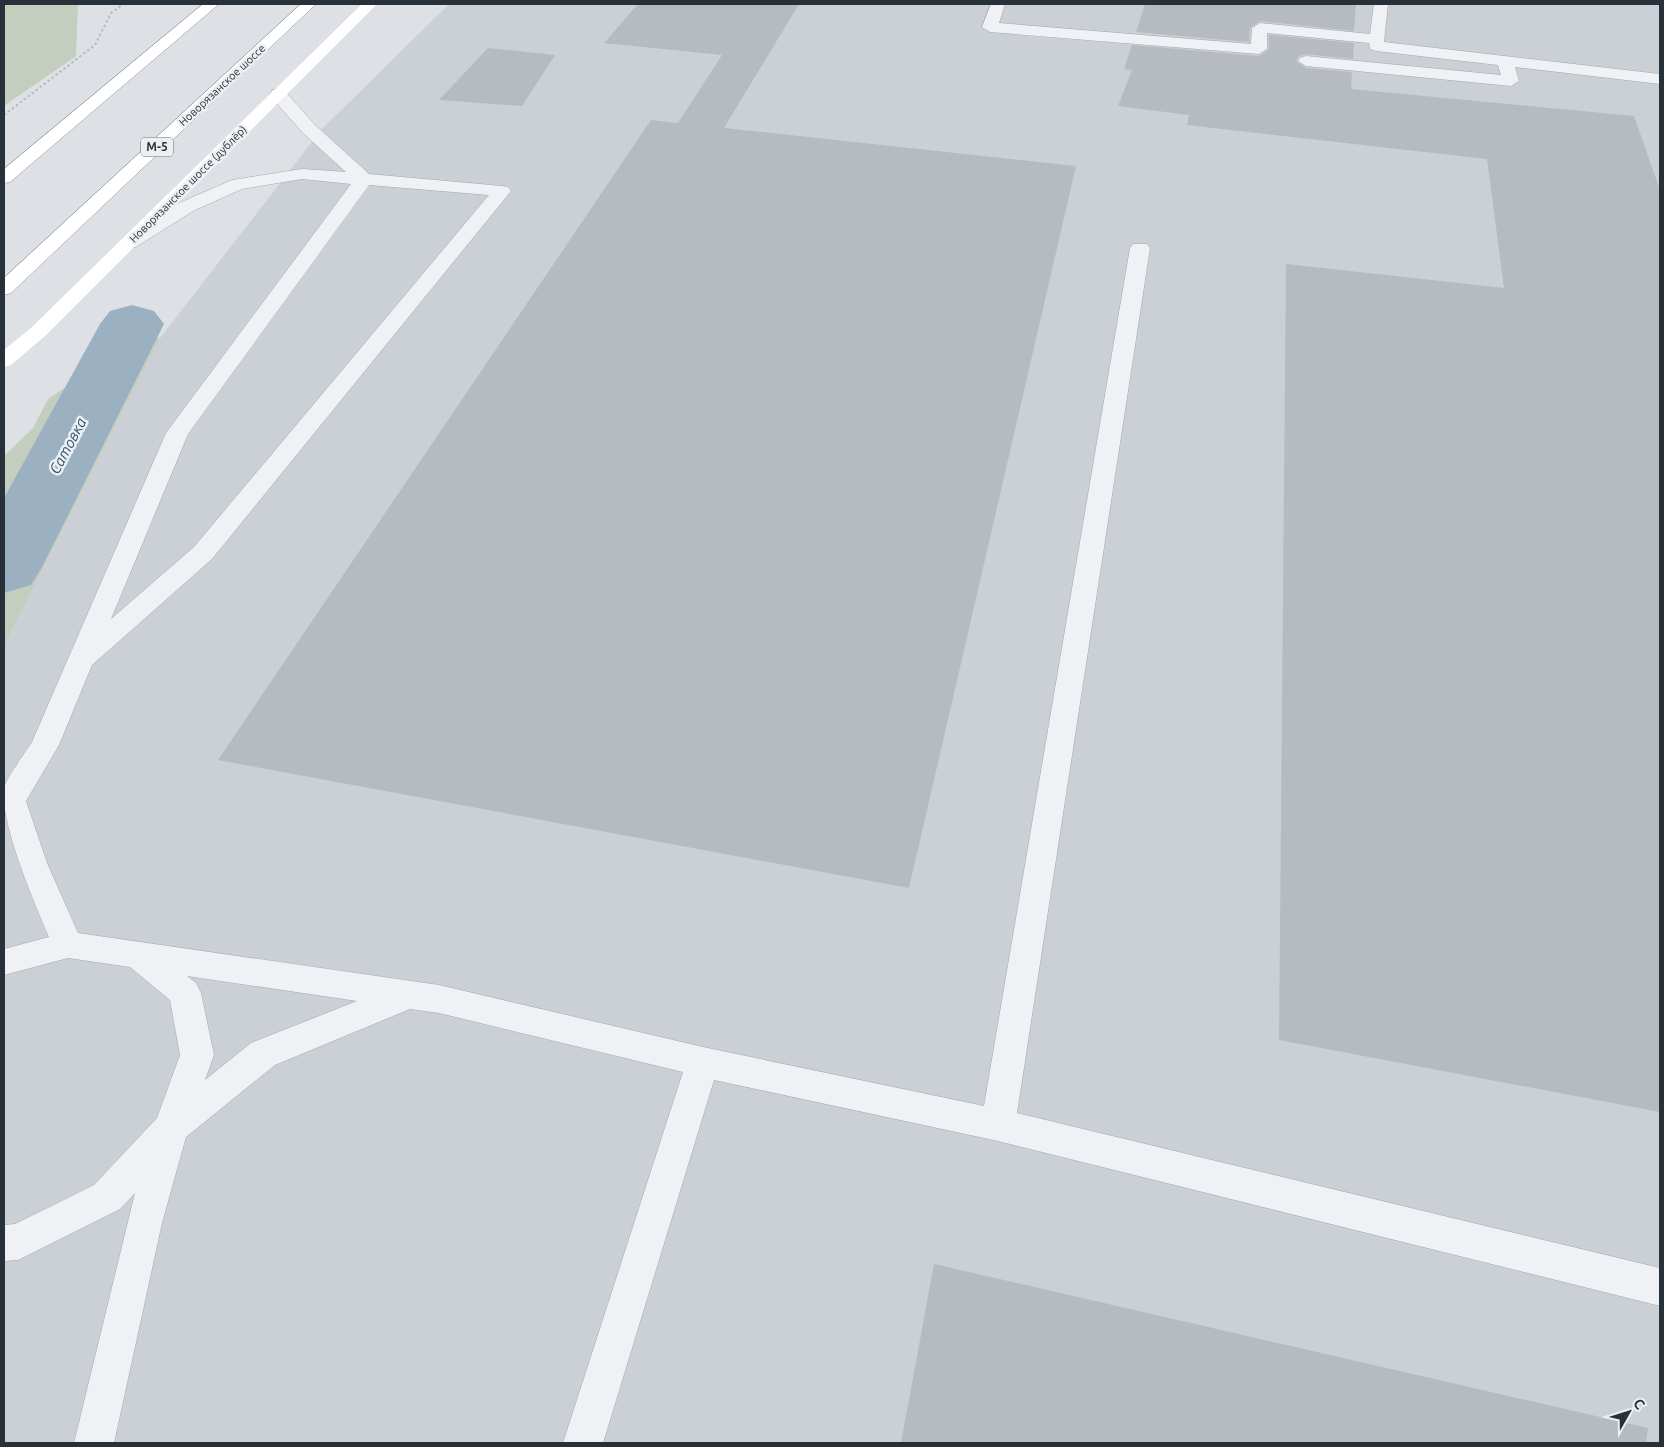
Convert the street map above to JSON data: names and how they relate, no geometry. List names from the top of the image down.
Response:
{
  "streets": {
    "main road": ["Новорязанское шоссе", "М-5", "Новорязанское шоссе (дублёр)"]
  },
  "water": ["Сатовка"],
  "north": "top right"
}
